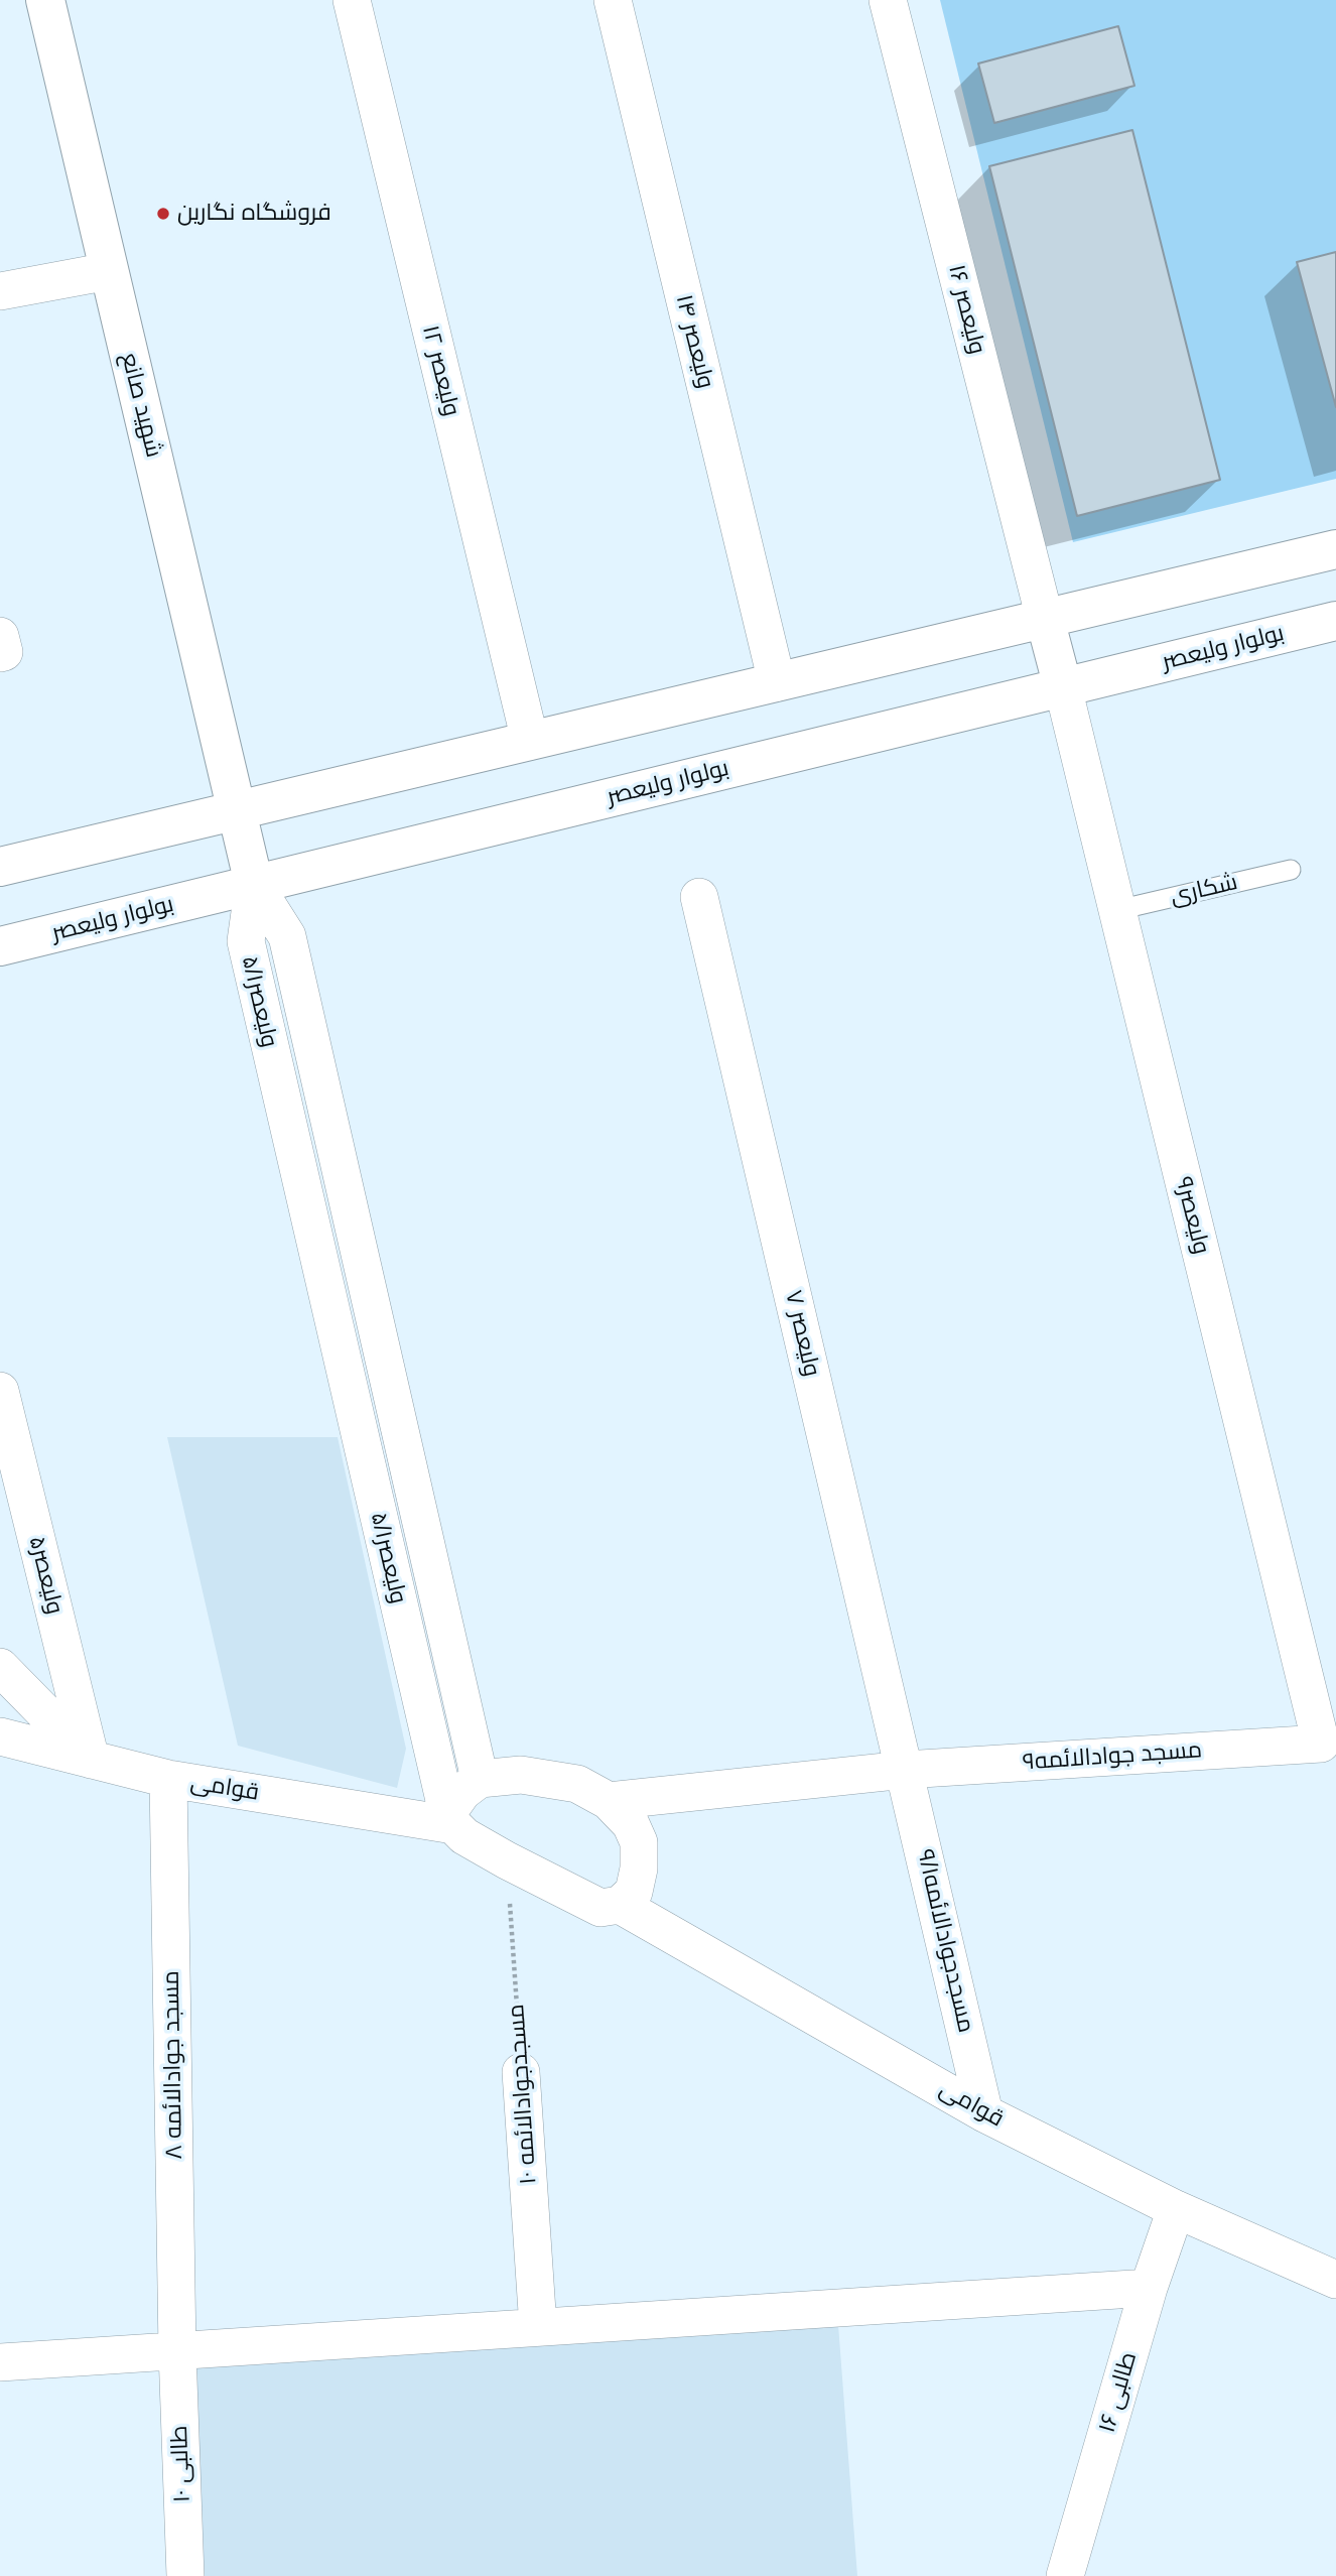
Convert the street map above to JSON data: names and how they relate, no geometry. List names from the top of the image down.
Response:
{
  "streets": {
    "street": [
      "ولیعصر ۱۶",
      "ولیعصر ۱۴",
      "ولیعصر ۱۲",
      "شهید صانع",
      "بولوار ولیعصر",
      "ولیعصر۵/۱",
      "ولیعصر۹",
      "ولیعصر ۷",
      "ولیعصر۵",
      "مسجد جوادالائمه۹",
      "قوامی",
      "مسجدجوادالائمه۹/۱",
      "۸ مسجد جوادالائمه",
      "مسجدجوادالائمه ۱۰",
      "طالبی ۱۶",
      "طالبی ۱۰"
    ],
    "lane": ["شکاری"]
  },
  "crossings": [
    ["شهید صانع", "بولوار ولیعصر"],
    ["شهید صانع", "ولیعصر۵/۱"],
    ["بولوار ولیعصر", "ولیعصر۵/۱"],
    ["بولوار ولیعصر", "ولیعصر۹"],
    ["شکاری", "ولیعصر۹"],
    ["ولیعصر۵/۱", "قوامی"],
    ["ولیعصر۹", "مسجد جوادالائمه۹"],
    ["ولیعصر ۷", "مسجد جوادالائمه۹"],
    ["ولیعصر ۷", "مسجدجوادالائمه۹/۱"],
    ["ولیعصر۵", "قوامی"],
    ["مسجد جوادالائمه۹", "مسجدجوادالائمه۹/۱"],
    ["قوامی", "مسجدجوادالائمه۹/۱"],
    ["قوامی", "۸ مسجد جوادالائمه"],
    ["قوامی", "طالبی ۱۶"],
    ["۸ مسجد جوادالائمه", "طالبی ۱۰"]
  ],
  "places": ["فروشگاه نگارین"]
}
